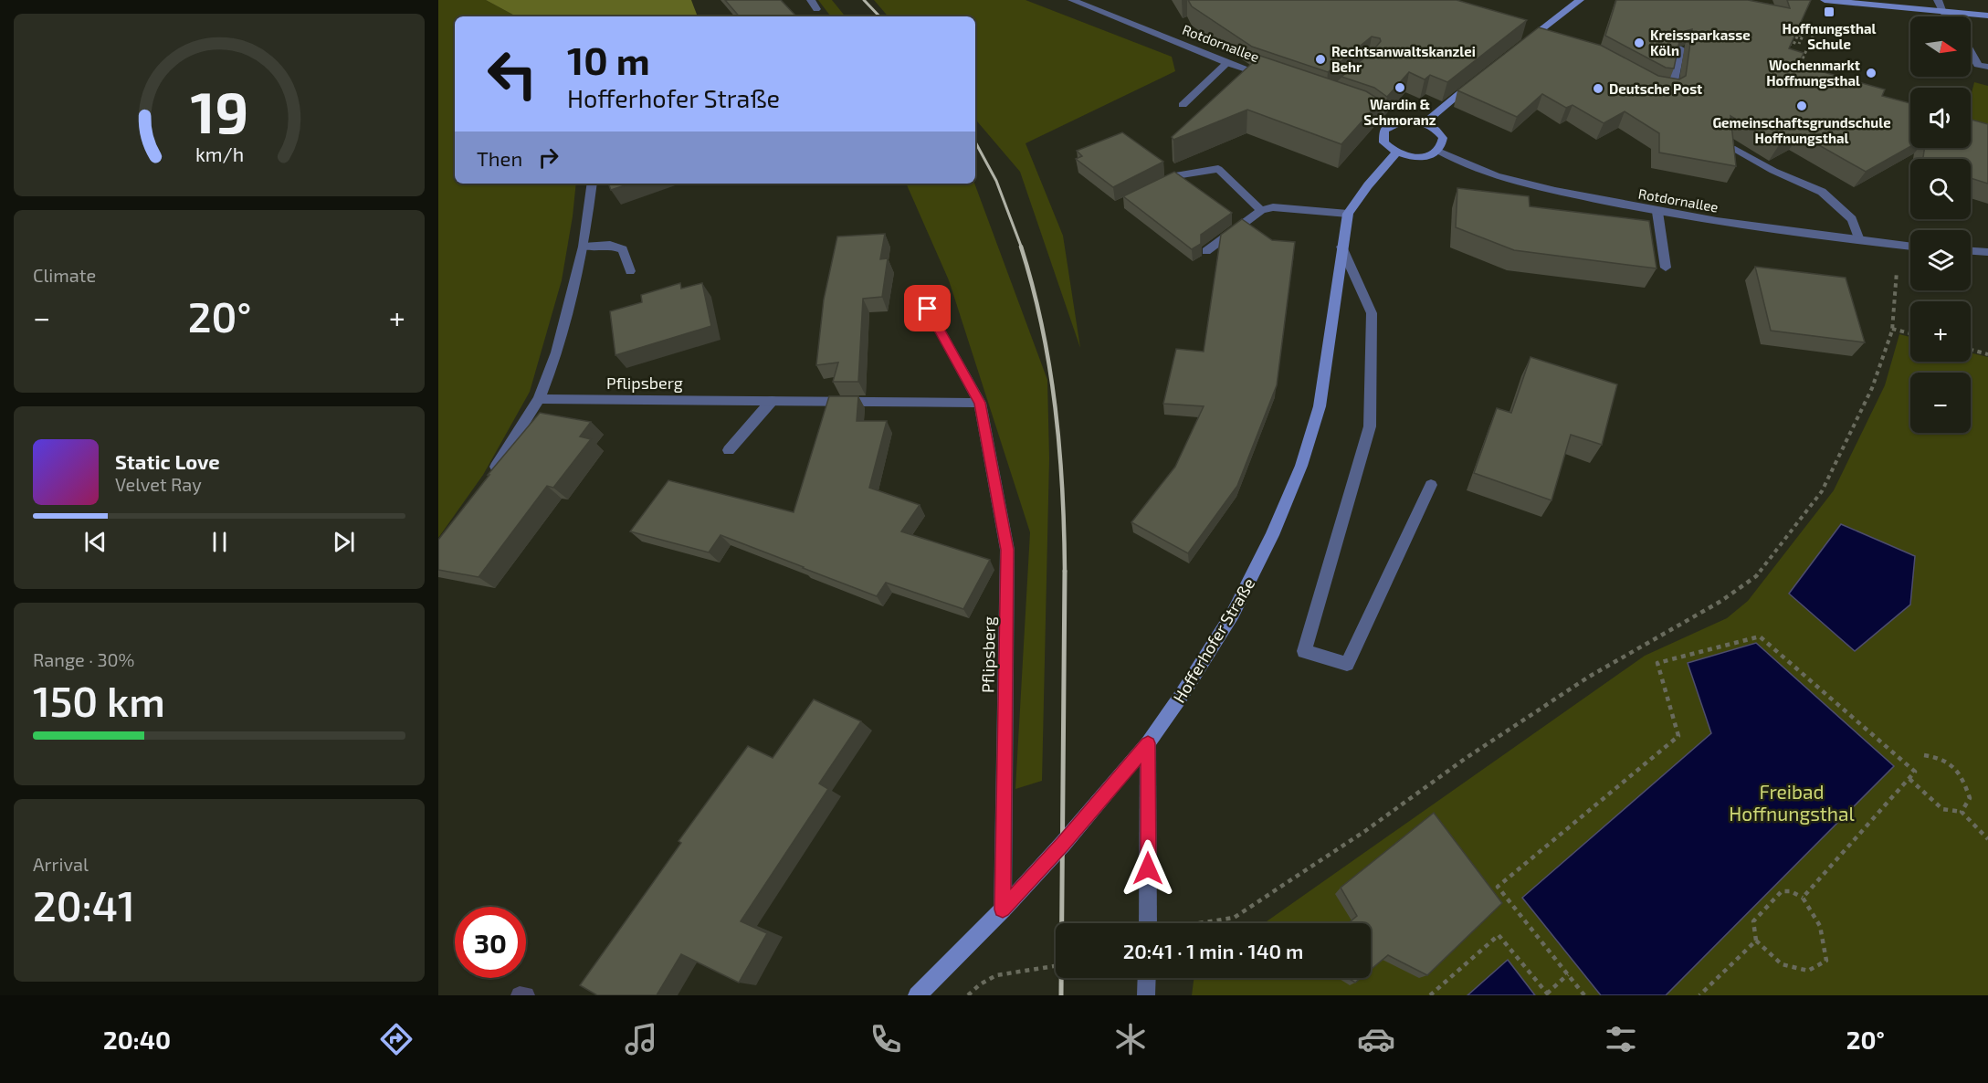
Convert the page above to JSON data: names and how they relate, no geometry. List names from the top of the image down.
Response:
{
  "streets": {
    "street": ["Rotdornallee", "Pflipsberg", "Hofferhofer Straße"]
  },
  "crossings": [
    ["Rotdornallee", "Hofferhofer Straße"],
    ["Pflipsberg", "Hofferhofer Straße"]
  ],
  "parks": ["Freibad Hoffnungsthal"],
  "places": {
    "transit": ["Hoffnungsthal Schule"],
    "other": [
      "Kreissparkasse Köln",
      "Rechtsanwaltskanzlei Behr",
      "Wochenmarkt Hoffnungsthal",
      "Wardin & Schmoranz",
      "Deutsche Post",
      "Gemeinschaftsgrundschule Hoffnungsthal"
    ]
  },
  "north": "right",
  "page": {
    "map_buttons": ["+", "−"],
    "turn": ["10 m", "Hofferhofer Straße"],
    "then": "Then",
    "tile": [
      "Climate",
      ["Range · 30%", "150 km"],
      ["Arrival", "20:41"]
    ],
    "heat": ["−", "20°", "+"],
    "song": ["Static Love", "Velvet Ray"],
    "limit": "30",
    "trip": "20:41 · 1 min · 140 m",
    "tabs": ["20:40", "20°"],
    "gauge": ["19", "km/h"]
  }
}
